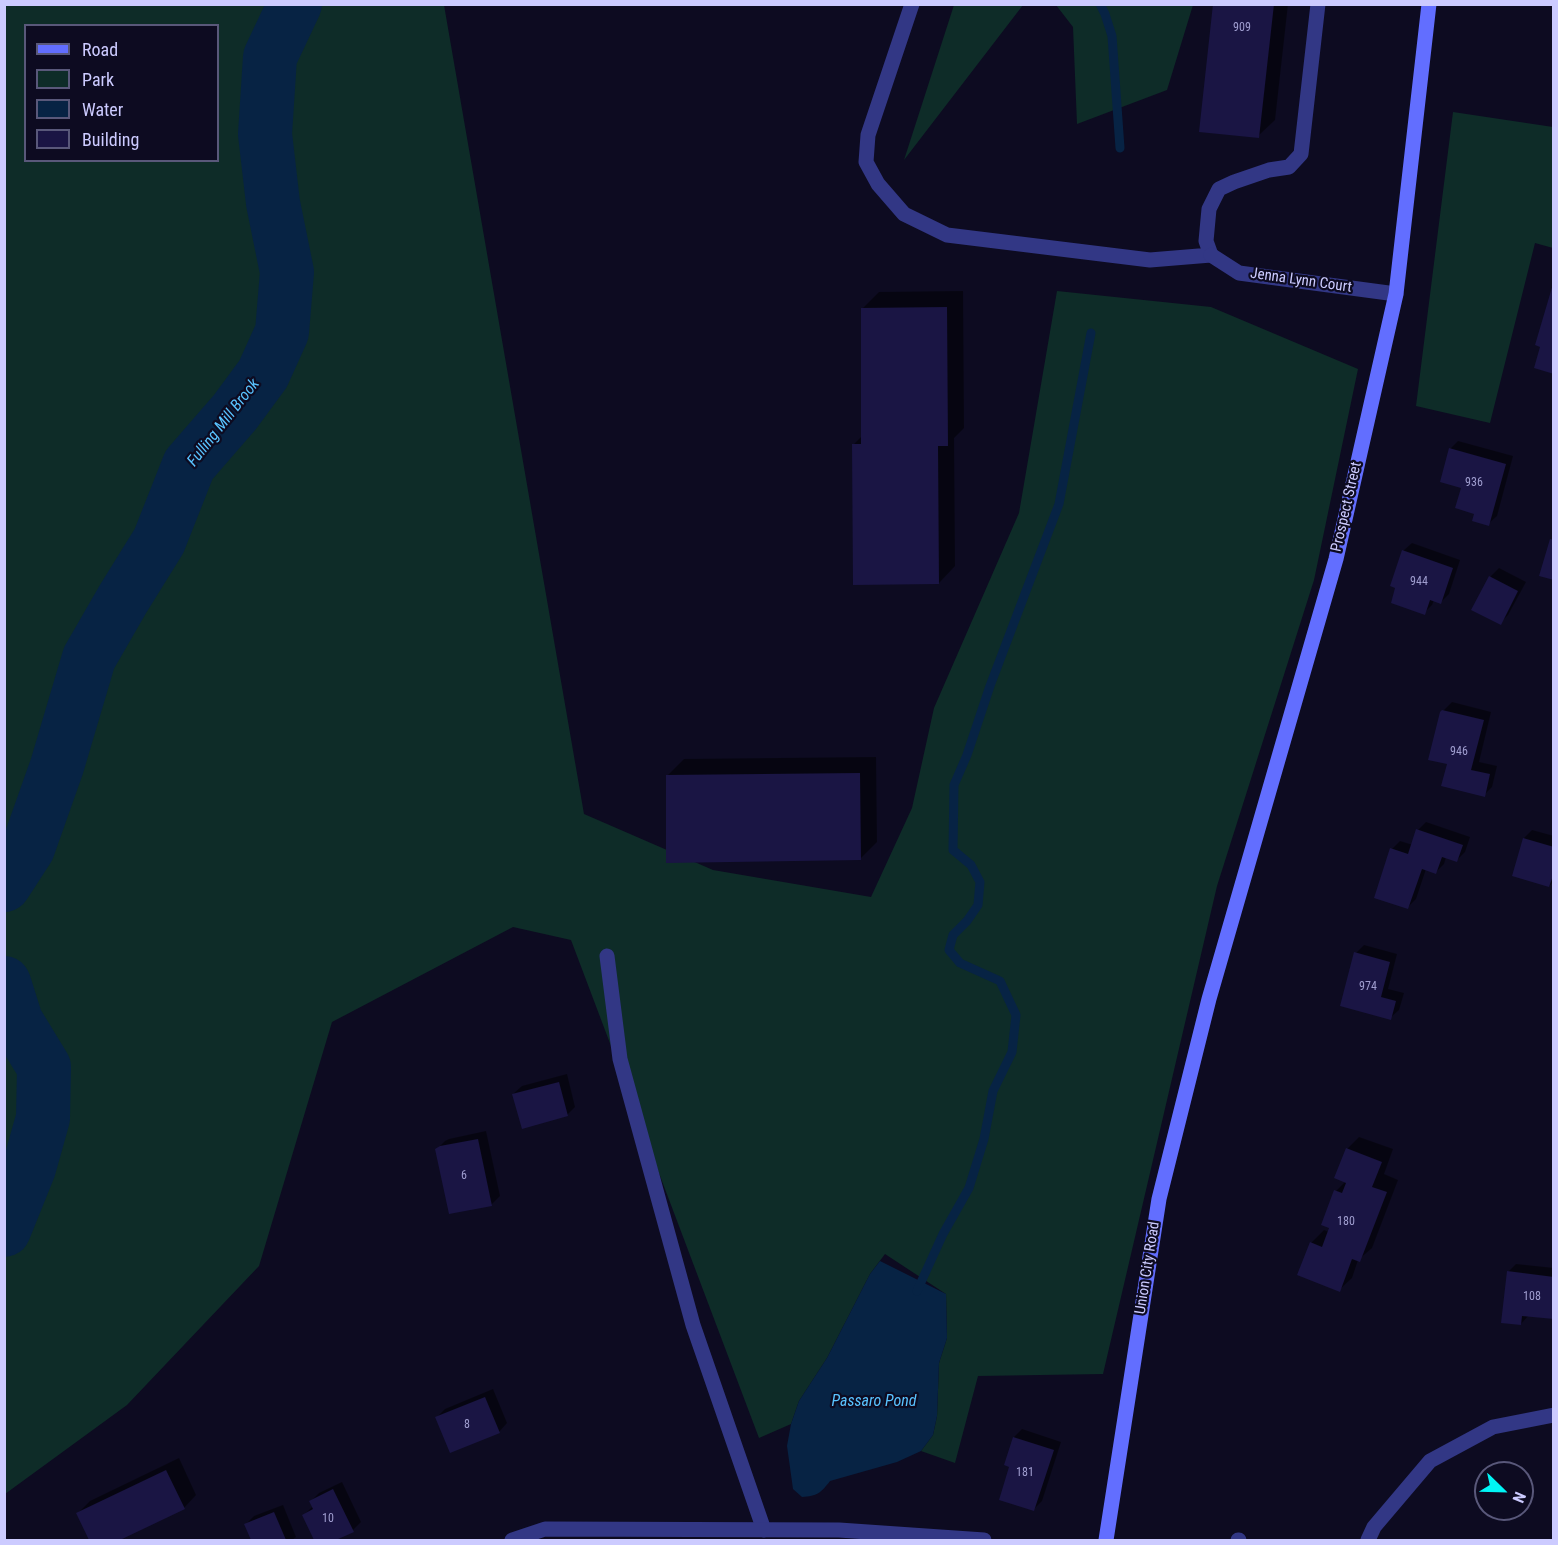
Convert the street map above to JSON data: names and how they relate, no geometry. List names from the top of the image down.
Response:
{
  "streets": {
    "main road": ["Prospect Street", "Union City Road"],
    "street": ["Jenna Lynn Court"]
  },
  "crossings": [
    ["Jenna Lynn Court", "Prospect Street"],
    ["Prospect Street", "Union City Road"]
  ],
  "water": ["Fulling Mill Brook", "Passaro Pond"],
  "house_numbers": [
    "909",
    "936",
    "944",
    "946",
    "974",
    "6",
    "180",
    "108",
    "8",
    "181",
    "10"
  ],
  "legend": [
    "Road",
    "Park",
    "Water",
    "Building"
  ],
  "north": "bottom right"
}
